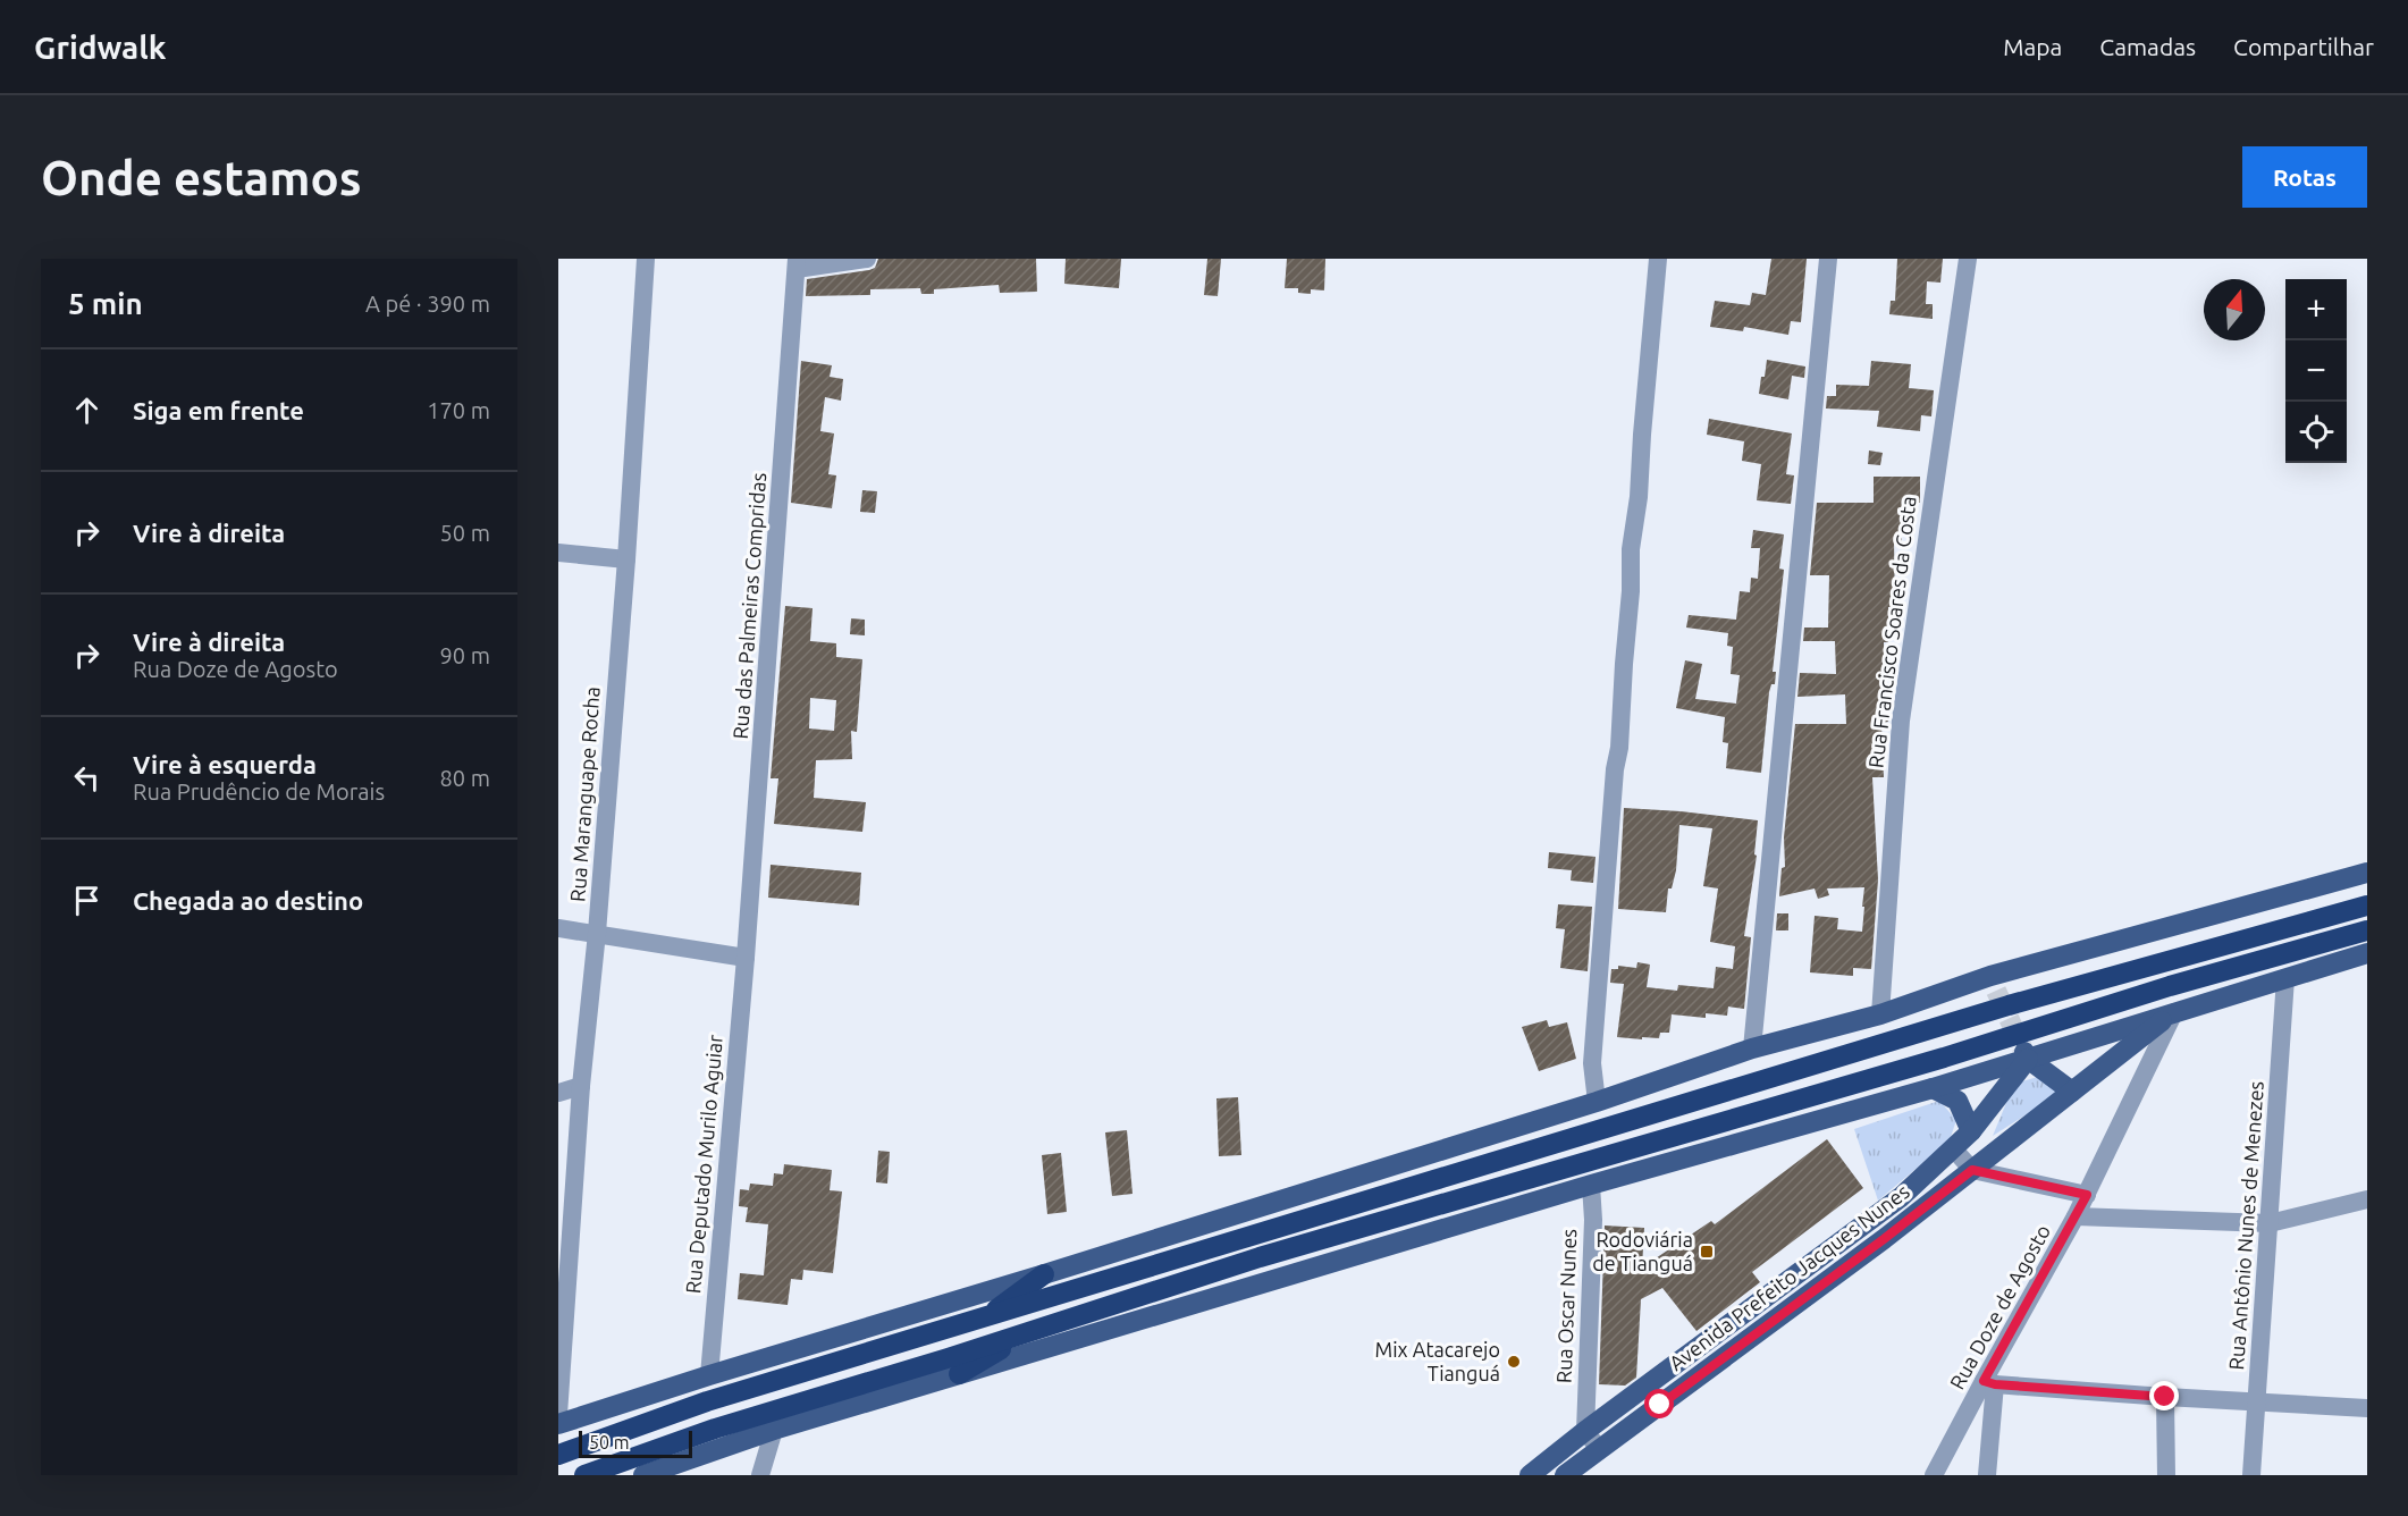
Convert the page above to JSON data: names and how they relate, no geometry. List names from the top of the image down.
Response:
{
  "streets": {
    "main road": ["Avenida Prefeito Jacques Nunes"],
    "street": [
      "Rua das Palmeiras Compridas",
      "Rua Francisco Soares da Costa",
      "Rua Maranguape Rocha",
      "Rua Deputado Murilo Aguiar",
      "Rua Antônio Nunes de Menezes",
      "Rua Oscar Nunes",
      "Rua Doze de Agosto"
    ]
  },
  "crossings": [
    ["Rua das Palmeiras Compridas", "Rua Deputado Murilo Aguiar"],
    ["Avenida Prefeito Jacques Nunes", "Rua Oscar Nunes"],
    ["Avenida Prefeito Jacques Nunes", "Rua Doze de Agosto"]
  ],
  "places": {
    "transit": ["Rodoviária de Tianguá"],
    "other": ["Mix Atacarejo Tianguá"]
  },
  "scale_bar": "50 m",
  "north": "top",
  "page": {
    "header": "Gridwalk",
    "nav": ["Mapa", "Camadas", "Compartilhar"],
    "buttons": "Rotas",
    "title": "Onde estamos",
    "heading": ["5 min", "A pé · 390 m"],
    "map_buttons": ["+", "−"],
    "list": [
      ["Siga em frente", "170 m"],
      ["Vire à direita", "50 m"],
      ["Vire à direita", "Rua Doze de Agosto", "90 m"],
      ["Vire à esquerda", "Rua Prudêncio de Morais", "80 m"],
      "Chegada ao destino"
    ],
    "scale": "50 m"
  }
}
